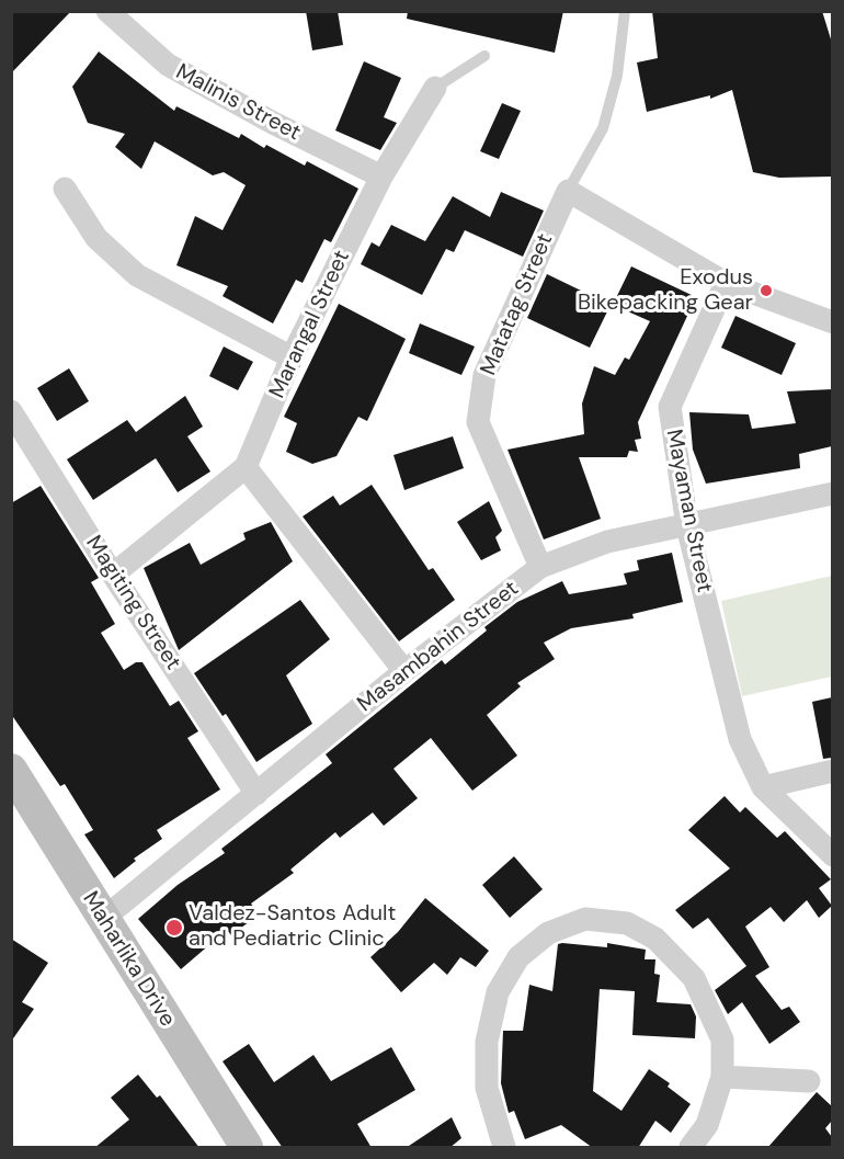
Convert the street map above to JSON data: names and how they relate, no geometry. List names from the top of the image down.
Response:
{
  "streets": {
    "street": [
      "Malinis Street",
      "Matatag Street",
      "Marangal Street",
      "Mayaman Street",
      "Magiting Street",
      "Masambahin Street",
      "Maharlika Drive"
    ]
  },
  "crossings": [
    ["Malinis Street", "Marangal Street"],
    ["Matatag Street", "Masambahin Street"],
    ["Marangal Street", "Magiting Street"],
    ["Mayaman Street", "Masambahin Street"],
    ["Magiting Street", "Masambahin Street"],
    ["Masambahin Street", "Maharlika Drive"]
  ],
  "places": ["Exodus Bikepacking Gear", "Valdez-Santos Adult and Pediatric Clinic"]
}
